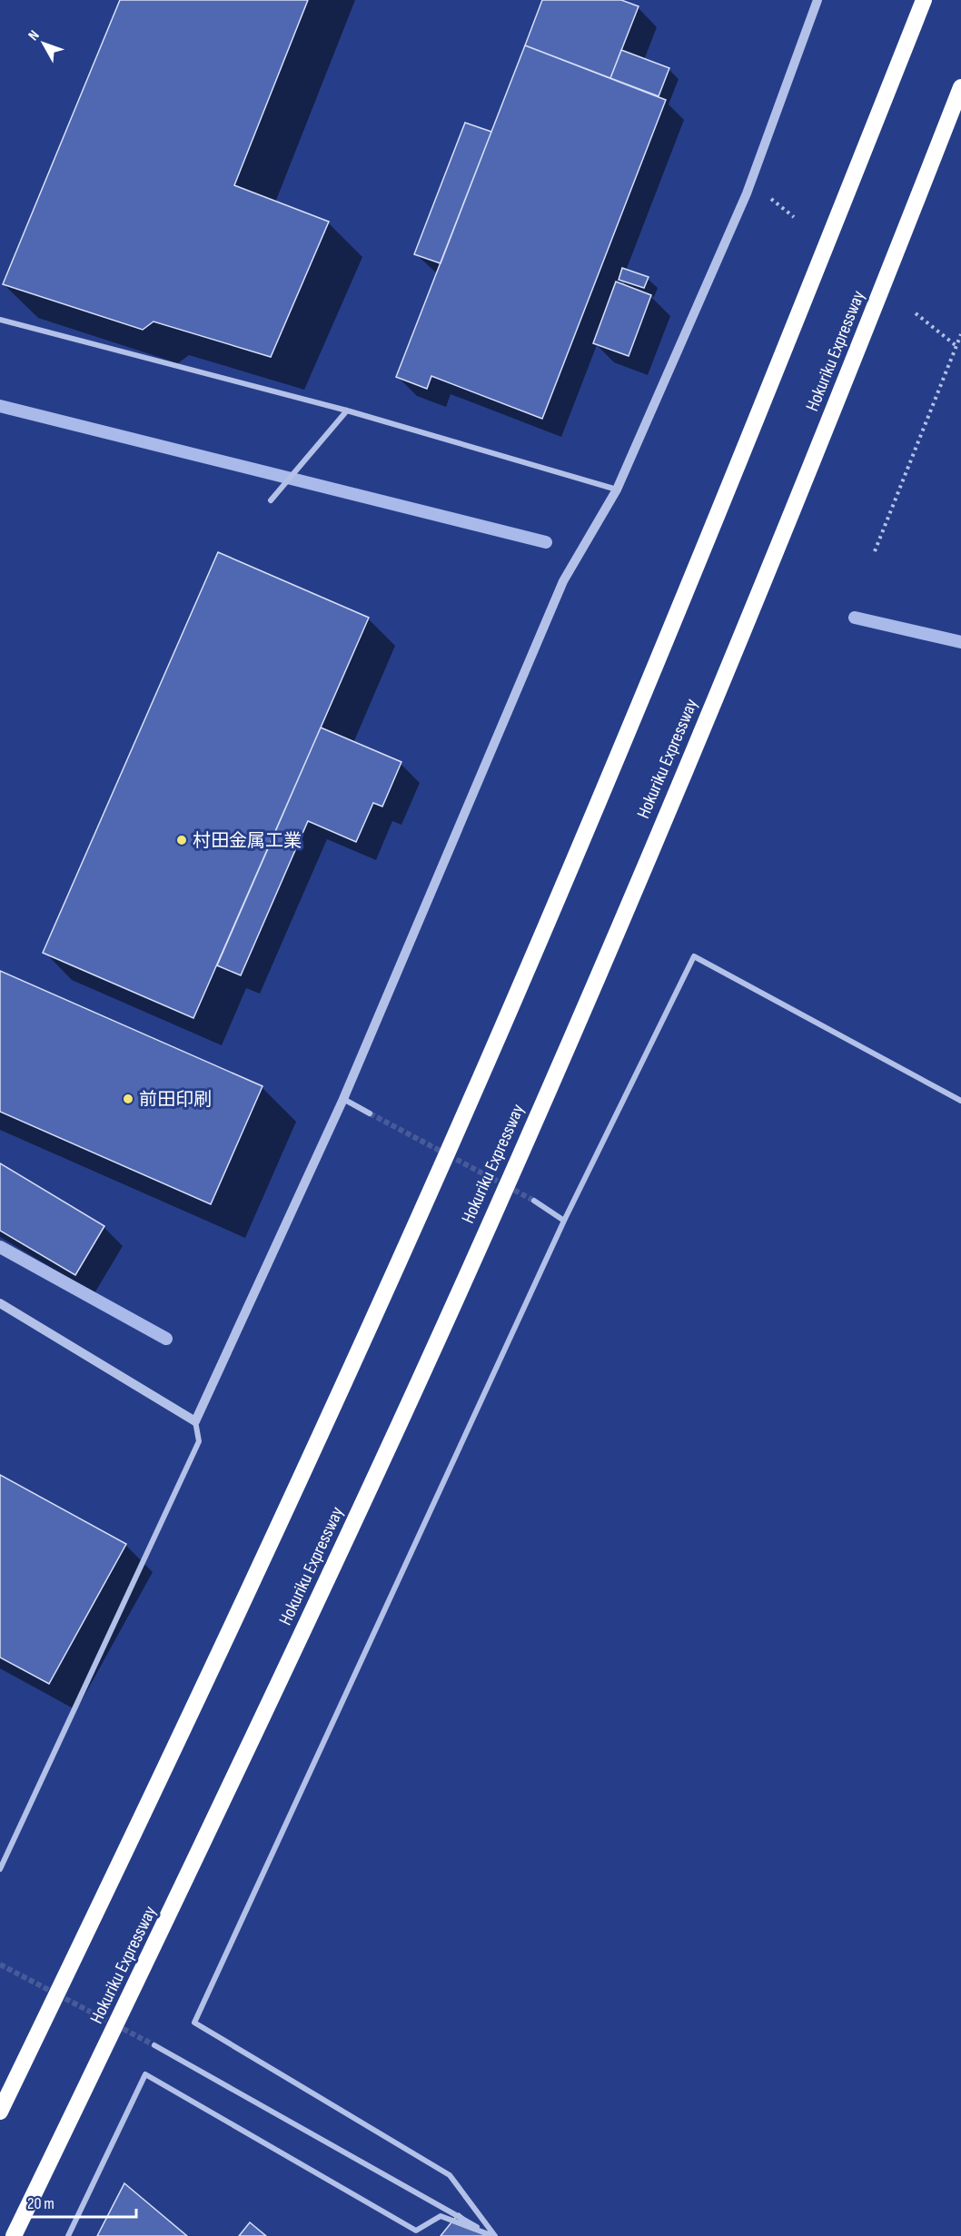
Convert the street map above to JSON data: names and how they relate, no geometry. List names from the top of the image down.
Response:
{
  "streets": {
    "highway": ["Hokuriku Expressway"]
  },
  "places": ["村田金属工業", "前田印刷"],
  "scale_bar": "20 m",
  "north": "top left"
}
